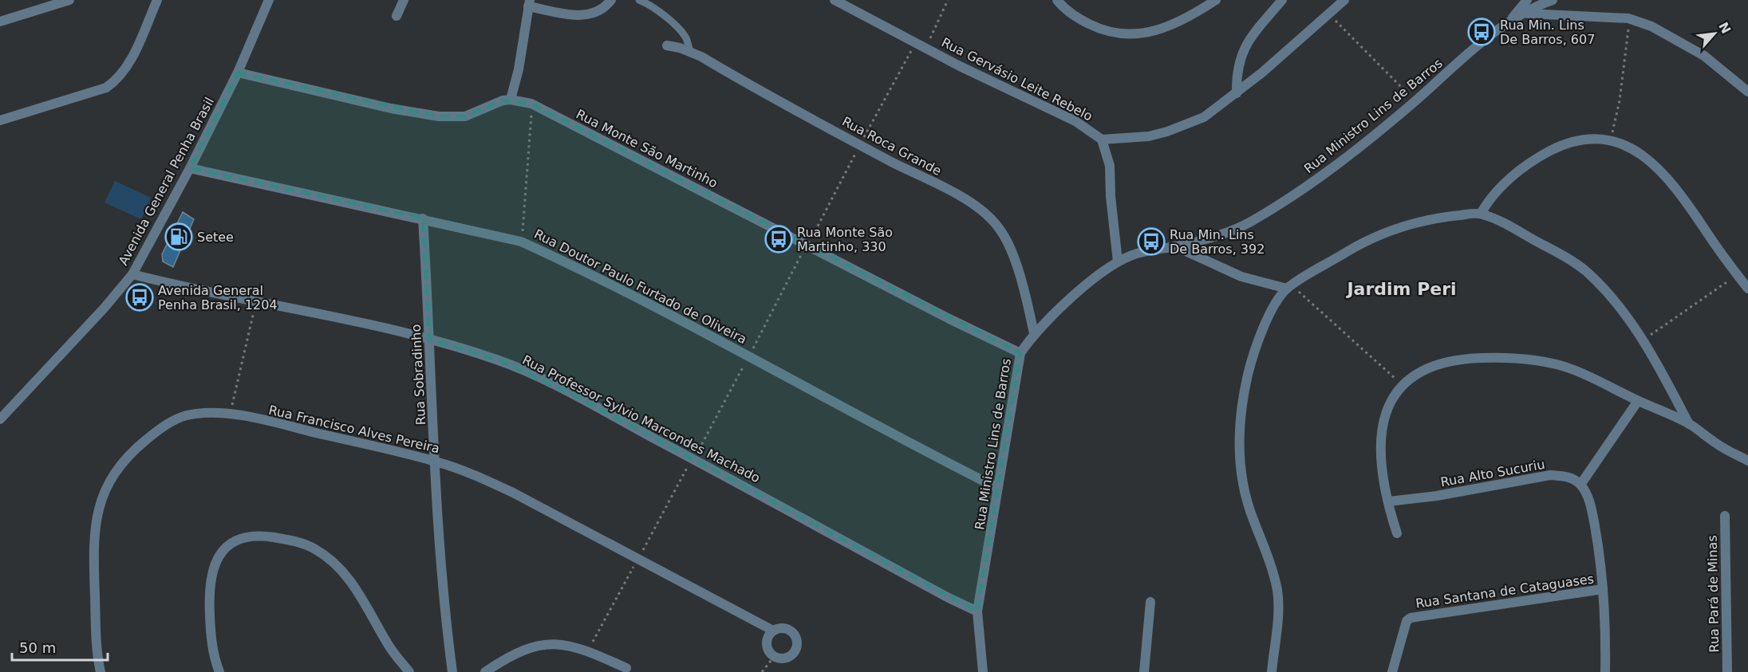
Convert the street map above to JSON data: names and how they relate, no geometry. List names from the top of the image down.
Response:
{
  "streets": {
    "street": [
      "Rua Gervásio Leite Rebelo",
      "Rua Ministro Lins de Barros",
      "Rua Roca Grande",
      "Rua Monte São Martinho",
      "Avenida General Penha Brasil",
      "Rua Doutor Paulo Furtado de Oliveira",
      "Rua Sobradinho",
      "Rua Professor Sylvio Marcondes Machado",
      "Rua Francisco Alves Pereira",
      "Rua Alto Sucuriu",
      "Rua Santana de Cataguases",
      "Rua Pará de Minas"
    ]
  },
  "crossings": [
    ["Rua Ministro Lins de Barros", "Rua Roca Grande"],
    ["Rua Ministro Lins de Barros", "Rua Monte São Martinho"],
    ["Rua Ministro Lins de Barros", "Rua Doutor Paulo Furtado de Oliveira"],
    ["Rua Ministro Lins de Barros", "Rua Professor Sylvio Marcondes Machado"],
    ["Rua Monte São Martinho", "Avenida General Penha Brasil"],
    ["Avenida General Penha Brasil", "Rua Doutor Paulo Furtado de Oliveira"],
    ["Avenida General Penha Brasil", "Rua Professor Sylvio Marcondes Machado"],
    ["Rua Doutor Paulo Furtado de Oliveira", "Rua Sobradinho"],
    ["Rua Sobradinho", "Rua Professor Sylvio Marcondes Machado"],
    ["Rua Sobradinho", "Rua Francisco Alves Pereira"]
  ],
  "districts": ["Jardim Peri"],
  "places": {
    "bus stop": [
      "Rua Min. Lins De Barros, 607",
      "Rua Monte São Martinho, 330",
      "Rua Min. Lins De Barros, 392",
      "Avenida General Penha Brasil, 1204"
    ],
    "fuel station": ["Setee"]
  },
  "scale_bar": "50 m",
  "north": "top right"
}
